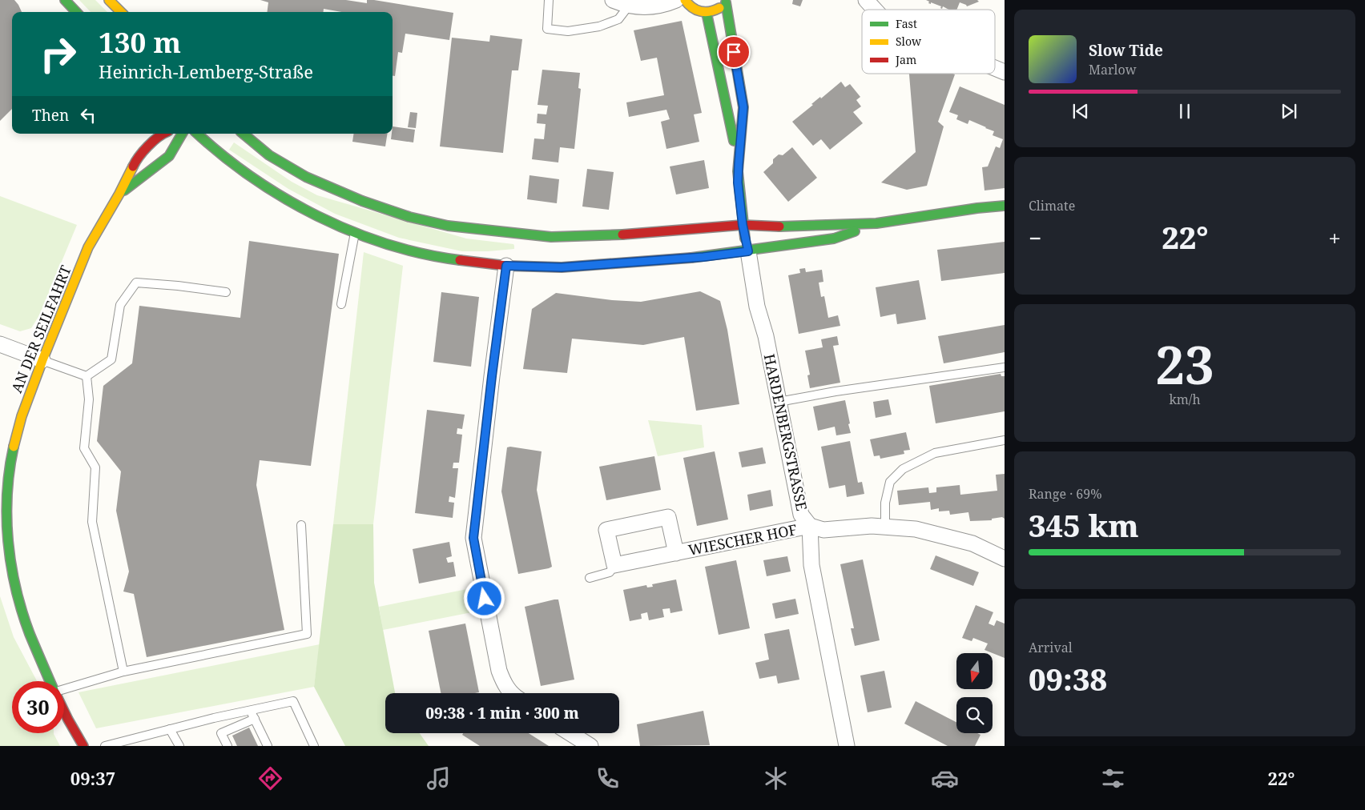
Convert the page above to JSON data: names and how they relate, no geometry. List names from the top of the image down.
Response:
{
  "streets": {
    "street": ["AN DER SEILFAHRT", "HARDENBERGSTRASSE", "WIESCHER HOF"]
  },
  "crossings": [
    ["HARDENBERGSTRASSE", "WIESCHER HOF"]
  ],
  "legend": ["Fast", "Slow", "Jam"],
  "north": "bottom",
  "page": {
    "turn": ["130 m", "Heinrich-Lemberg-Straße"],
    "song": ["Slow Tide", "Marlow"],
    "then": "Then",
    "tile": [
      "Climate",
      ["23", "km/h"],
      ["Range · 69%", "345 km"],
      ["Arrival", "09:38"]
    ],
    "heat": ["−", "22°", "+"],
    "limit": "30",
    "trip": "09:38 · 1 min · 300 m",
    "tabs": ["09:37", "22°"]
  }
}
